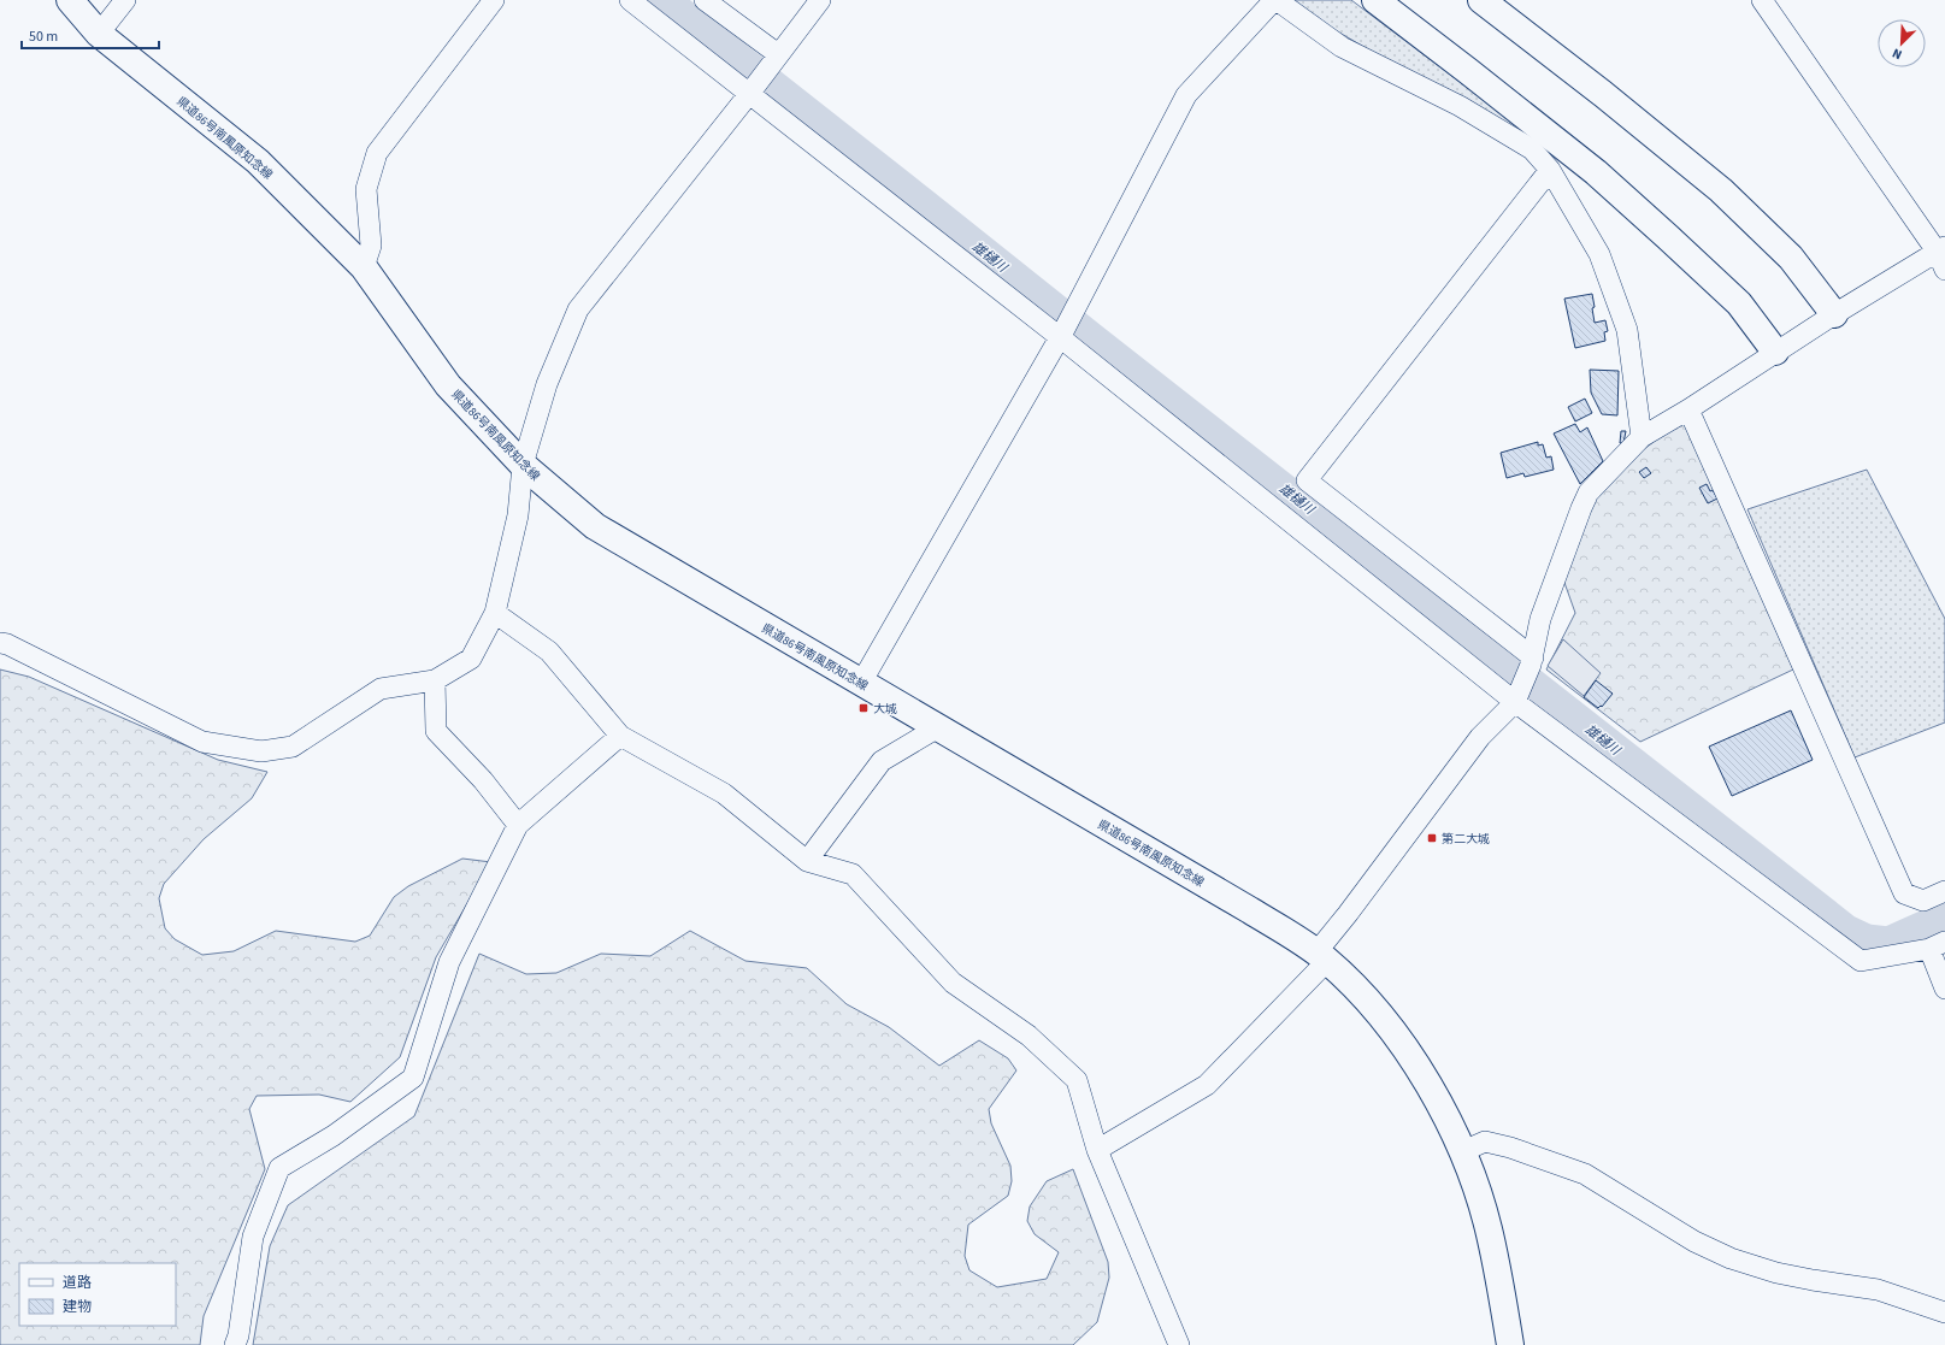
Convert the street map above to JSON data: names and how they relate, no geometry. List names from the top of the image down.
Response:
{
  "streets": {
    "main road": ["県道86号南風原知念線"]
  },
  "water": ["雄樋川"],
  "places": {
    "transit": ["大城", "第二大城"]
  },
  "legend": ["道路", "建物"],
  "scale_bar": "50 m",
  "north": "bottom left"
}
